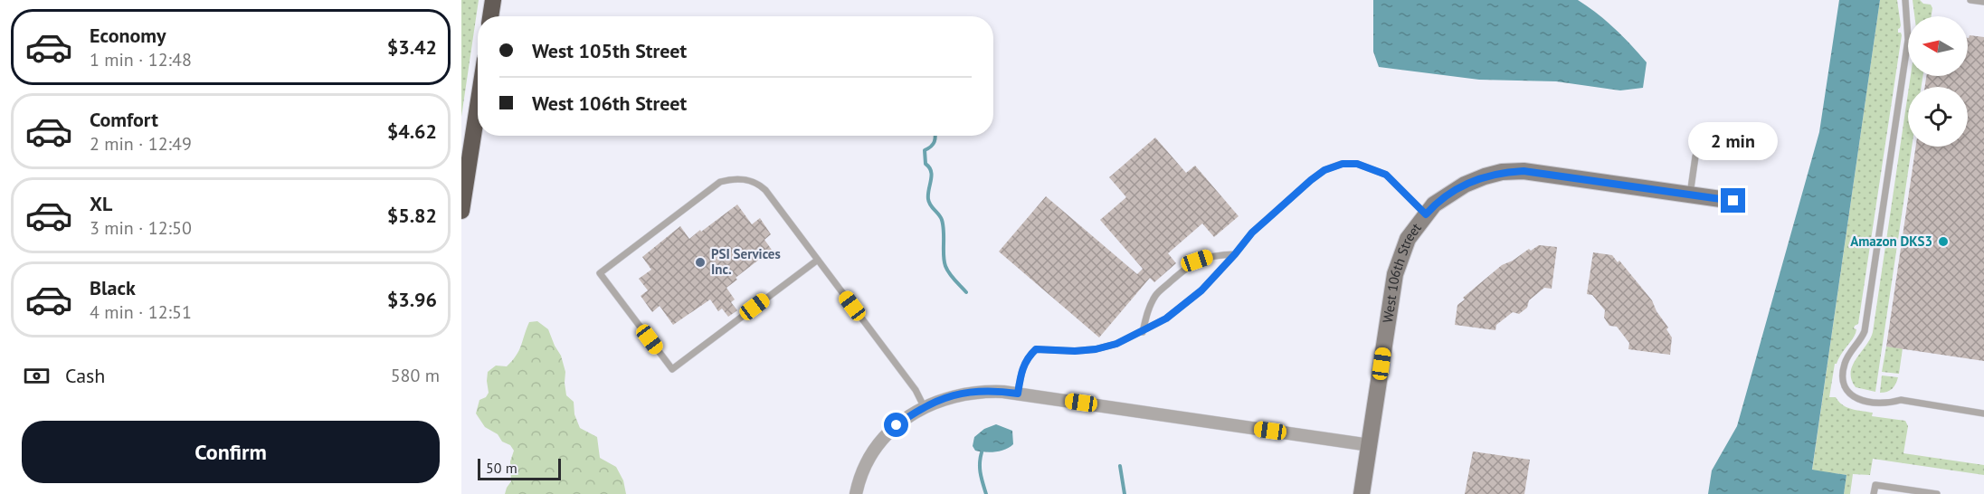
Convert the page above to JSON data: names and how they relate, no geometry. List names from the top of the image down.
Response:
{
  "streets": {
    "street": ["West 106th Street"]
  },
  "places": ["Amazon DKS3", "PSI Services Inc."],
  "scale_bar": "50 m",
  "north": "left",
  "page": {
    "list": [
      {
        "name": "Economy",
        "note": "1 min · 12:48",
        "value": "$3.42"
      },
      {
        "name": "Comfort",
        "note": "2 min · 12:49",
        "value": "$4.62"
      },
      {
        "name": "XL",
        "note": "3 min · 12:50",
        "value": "$5.82"
      },
      {
        "name": "Black",
        "note": "4 min · 12:51",
        "value": "$3.96"
      }
    ],
    "banner": ["West 105th Street", "West 106th Street"],
    "bubble": "2 min",
    "pay": ["Cash", "580 m"],
    "buttons": "Confirm",
    "scale": "50 m"
  }
}
